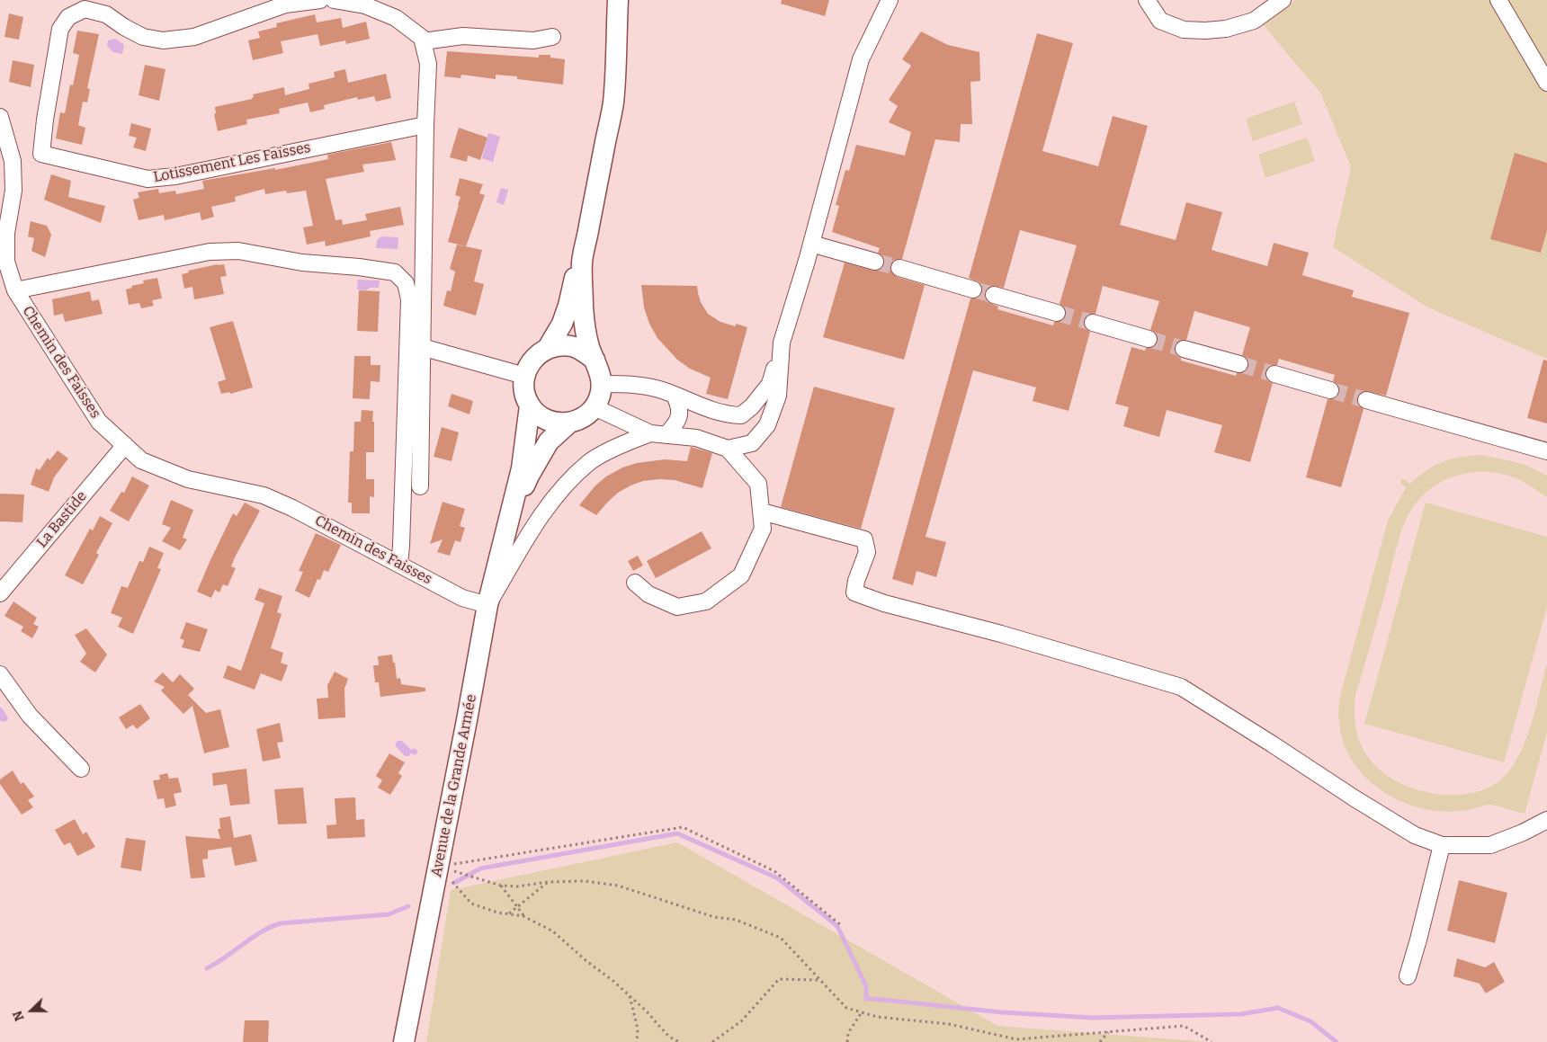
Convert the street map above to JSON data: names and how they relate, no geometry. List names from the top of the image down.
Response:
{
  "streets": {
    "street": [
      "Lotissement Les Faïsses",
      "Chemin des Faisses",
      "La Bastide",
      "Avenue de la Grande Armée"
    ]
  },
  "crossings": [
    ["Chemin des Faisses", "La Bastide"],
    ["Chemin des Faisses", "Avenue de la Grande Armée"]
  ],
  "north": "left"
}
